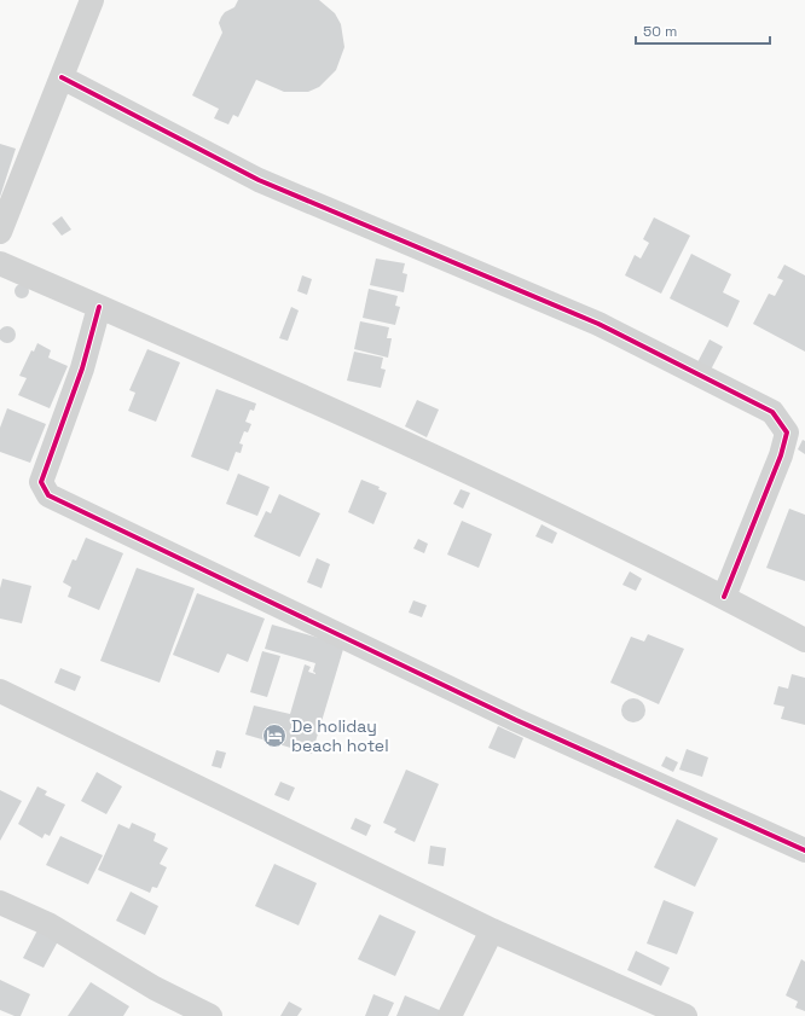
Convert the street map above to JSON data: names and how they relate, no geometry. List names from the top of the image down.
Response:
{
  "places": {
    "hotel": ["De holiday beach hotel"]
  },
  "scale_bar": "50 m"
}
